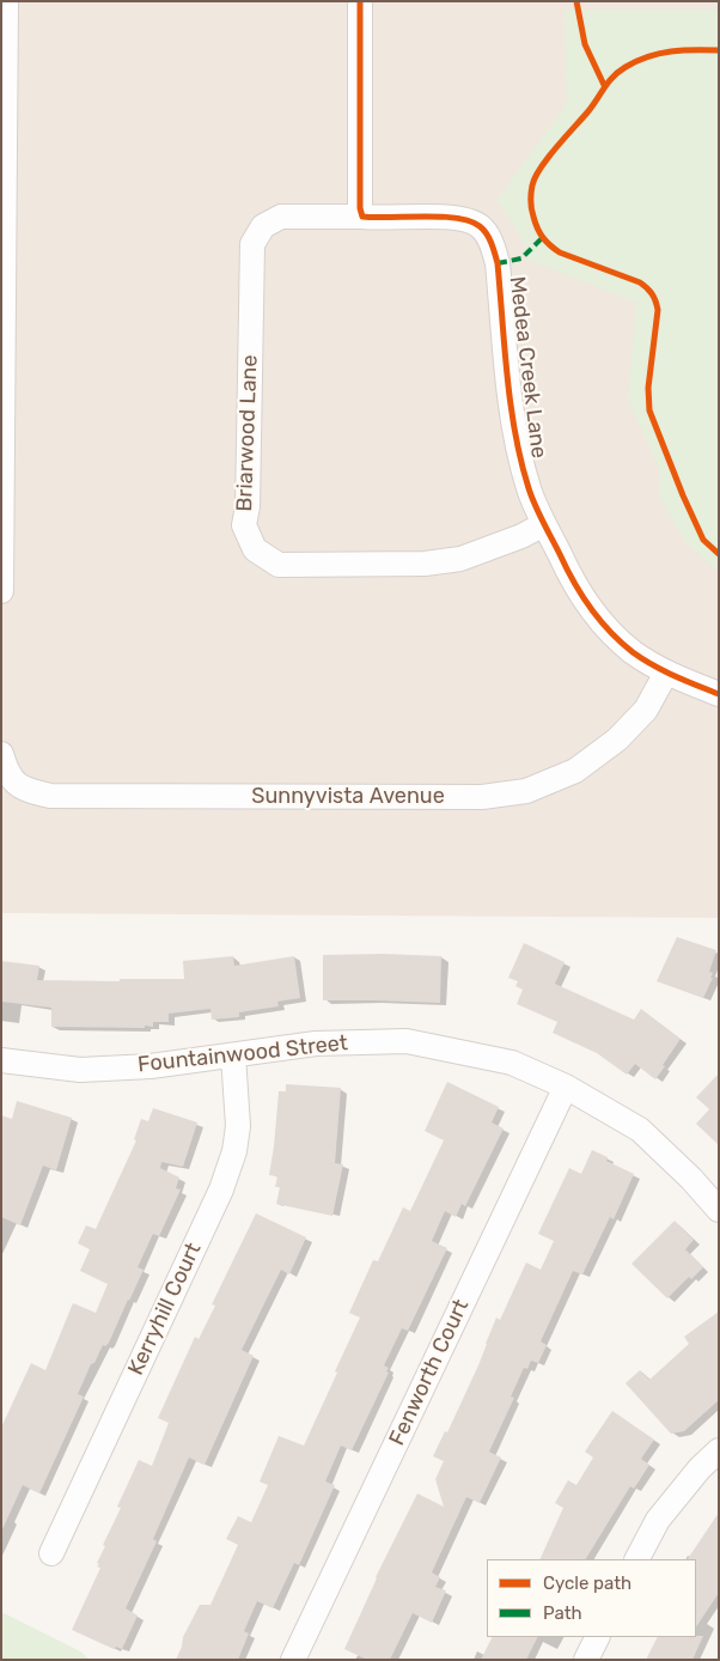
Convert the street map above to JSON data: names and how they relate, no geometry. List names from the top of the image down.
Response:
{
  "streets": {
    "street": [
      "Medea Creek Lane",
      "Briarwood Lane",
      "Sunnyvista Avenue",
      "Fountainwood Street",
      "Kerryhill Court",
      "Fenworth Court"
    ]
  },
  "crossings": [
    ["Medea Creek Lane", "Briarwood Lane"],
    ["Medea Creek Lane", "Sunnyvista Avenue"],
    ["Fountainwood Street", "Kerryhill Court"],
    ["Fountainwood Street", "Fenworth Court"]
  ],
  "legend": ["Cycle path", "Path"]
}
